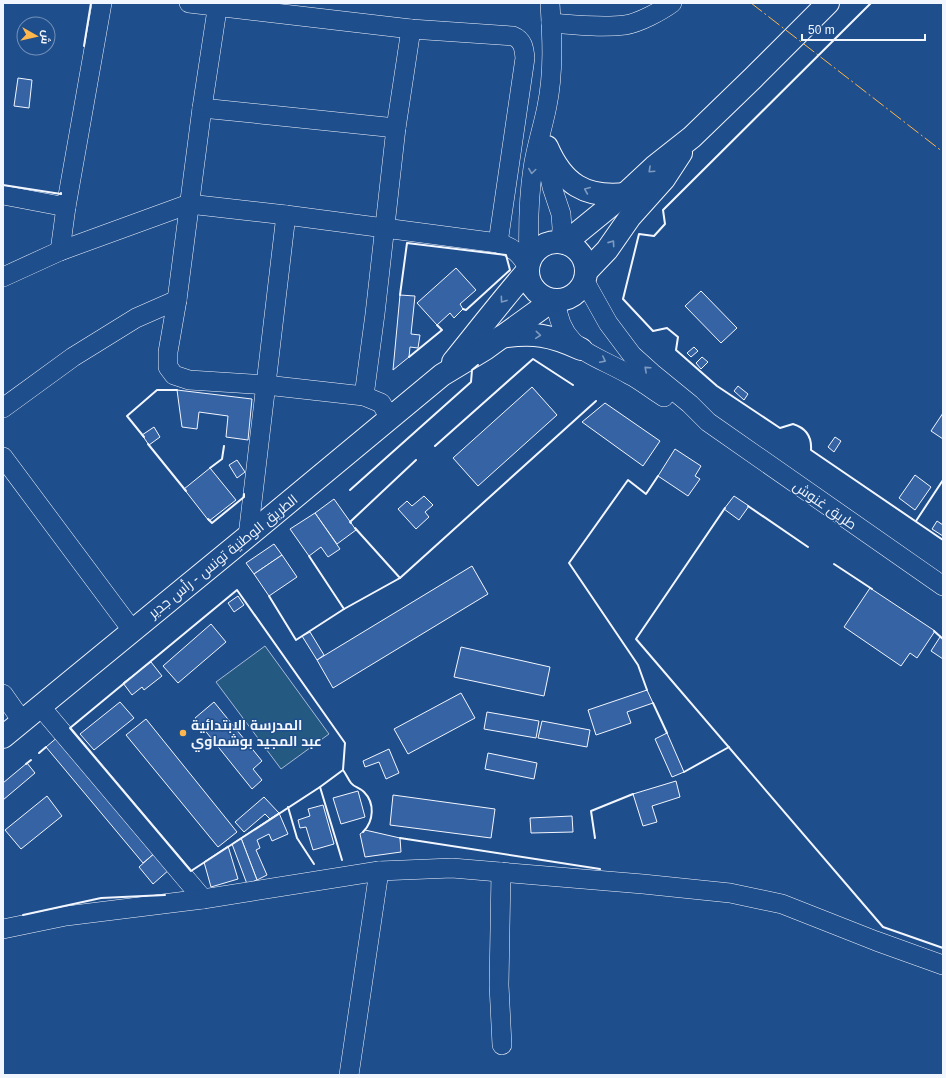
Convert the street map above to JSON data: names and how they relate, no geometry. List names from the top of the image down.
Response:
{
  "streets": {
    "main road": ["الطريق الوطنية تونس - رأس جدير"],
    "street": ["طريق غنوش"]
  },
  "places": ["المدرسة الابتدائية عبد المجيد بوشماوي"],
  "scale_bar": "50 m",
  "north": "right"
}
